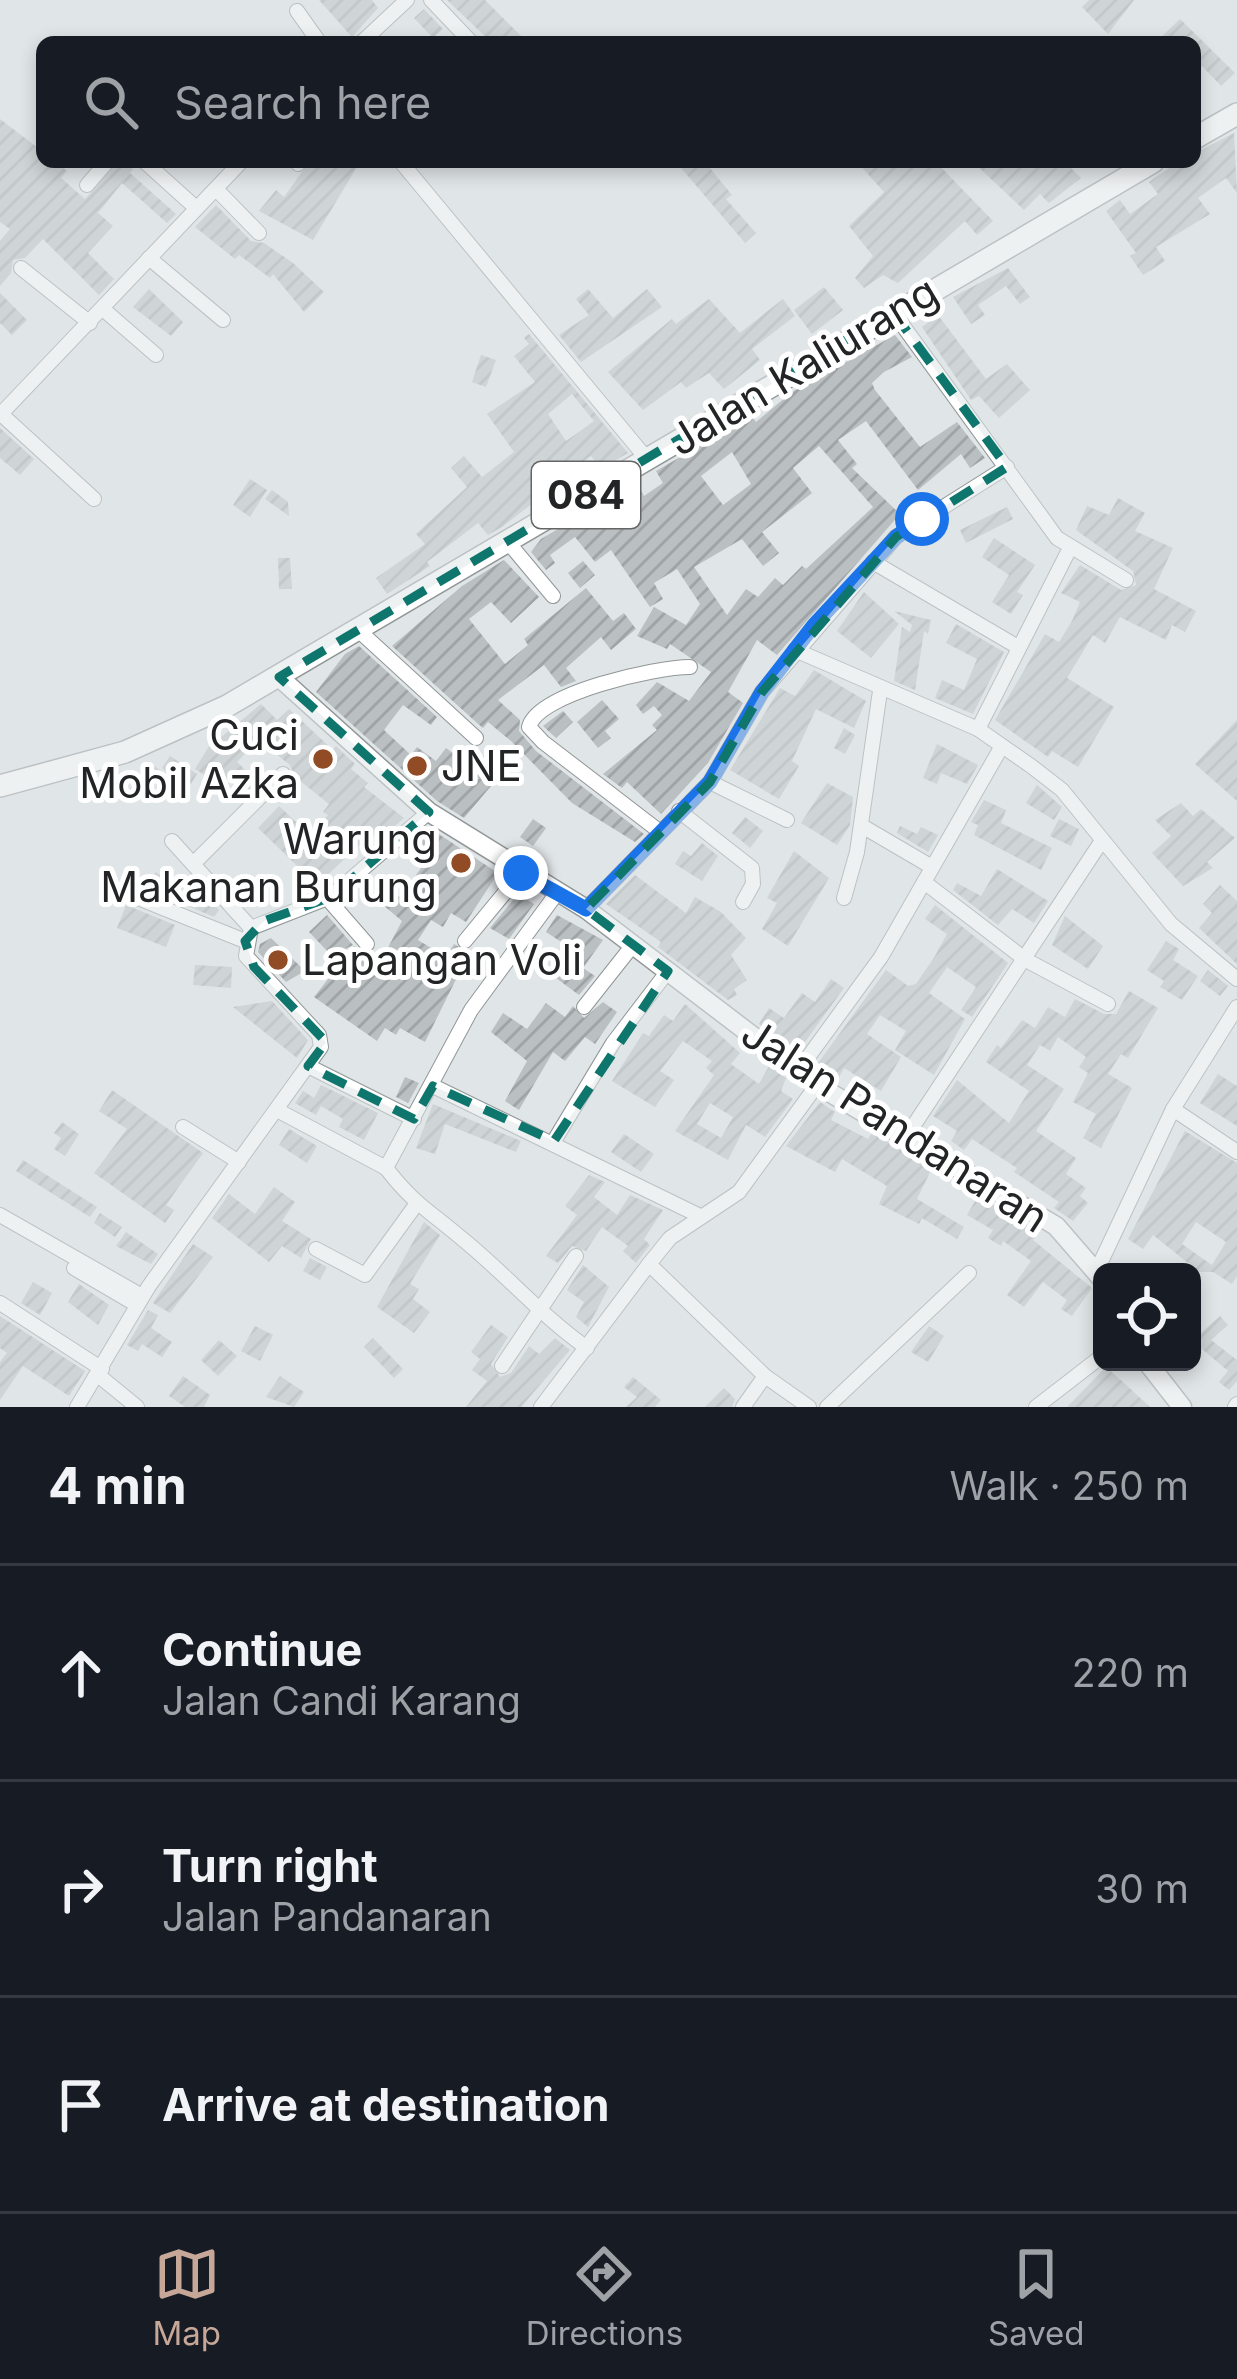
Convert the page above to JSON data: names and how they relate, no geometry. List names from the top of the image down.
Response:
{
  "streets": {
    "main road": ["Jalan Kaliurang", "084", "Jalan Pandanaran"]
  },
  "crossings": [
    ["Jalan Kaliurang", "Jalan Pandanaran"]
  ],
  "places": [
    "Cuci Mobil Azka",
    "JNE",
    "Warung Makanan Burung",
    "Lapangan Voli"
  ],
  "page": {
    "search": "Search here",
    "heading": ["4 min", "Walk · 250 m"],
    "list": [
      ["Continue", "Jalan Candi Karang", "220 m"],
      ["Turn right", "Jalan Pandanaran", "30 m"],
      "Arrive at destination"
    ],
    "nav": ["Map", "Directions", "Saved"]
  }
}
